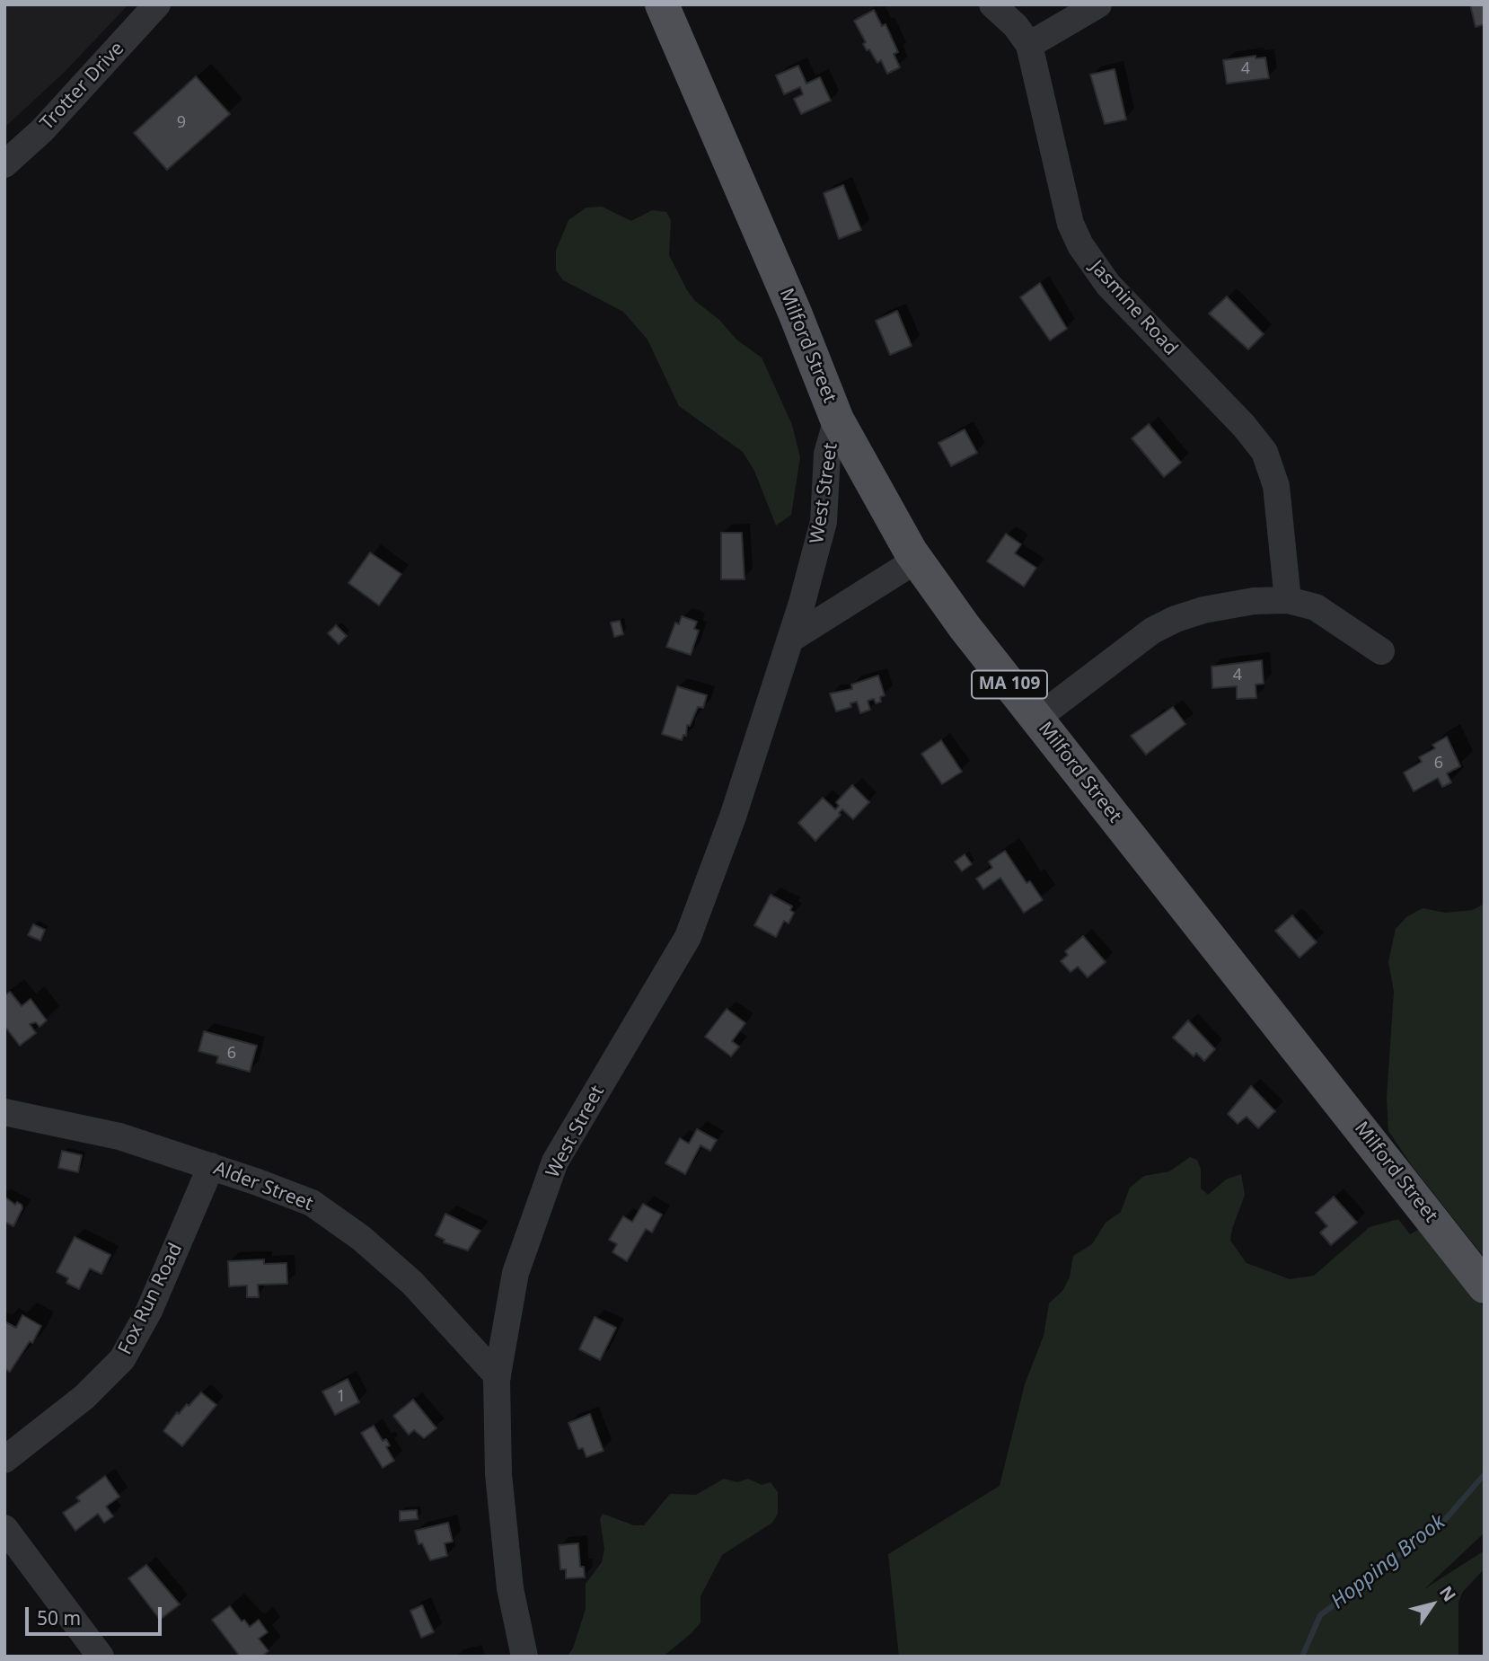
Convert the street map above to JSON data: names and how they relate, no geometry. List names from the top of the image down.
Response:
{
  "streets": {
    "main road": ["Milford Street", "MA 109"],
    "street": [
      "Trotter Drive",
      "Jasmine Road",
      "West Street",
      "Alder Street",
      "Fox Run Road"
    ]
  },
  "crossings": [
    ["Milford Street", "West Street"],
    ["West Street", "Alder Street"],
    ["Alder Street", "Fox Run Road"]
  ],
  "water": ["Hopping Brook"],
  "house_numbers": [
    "4",
    "9",
    "4",
    "6",
    "6",
    "1"
  ],
  "scale_bar": "50 m",
  "north": "top right"
}
